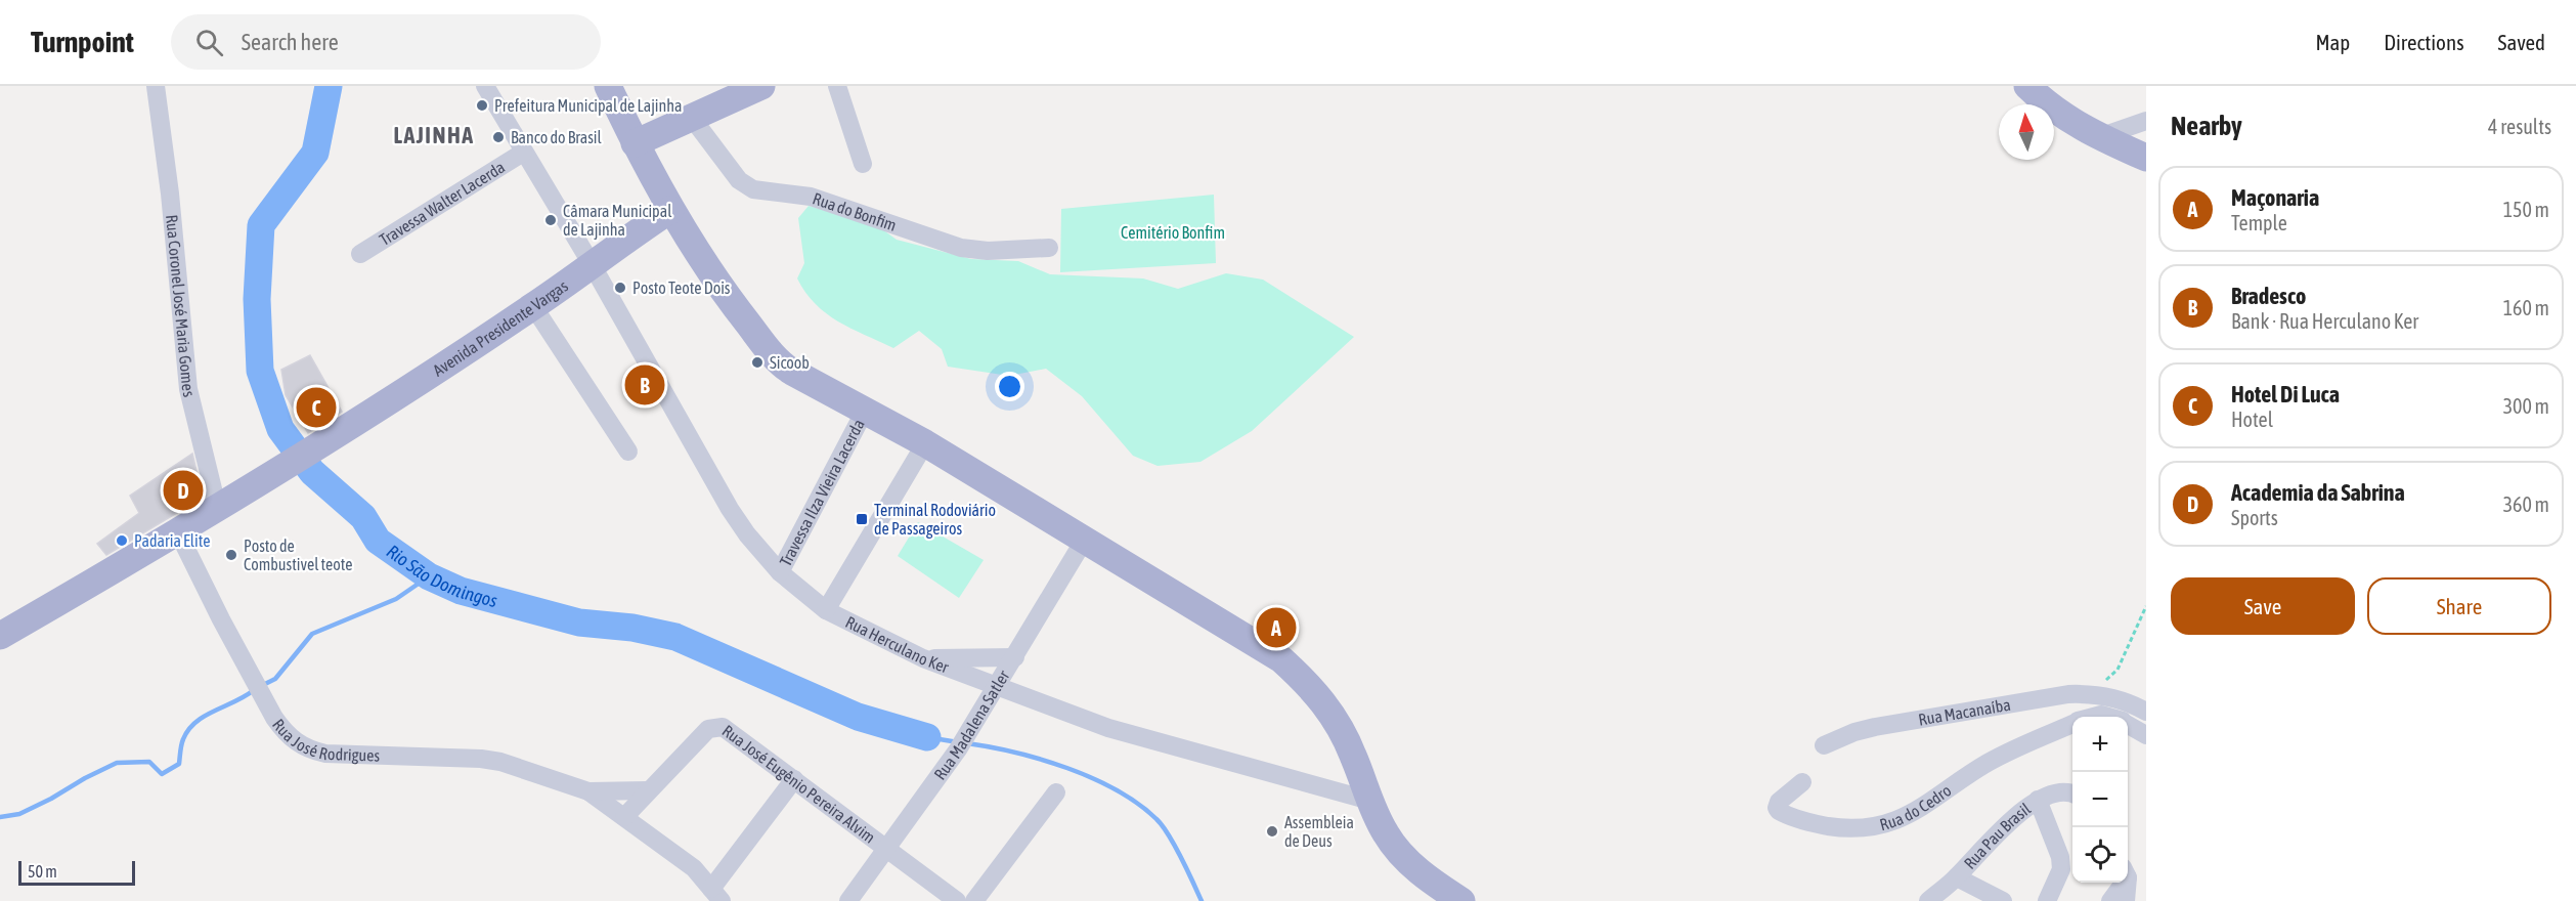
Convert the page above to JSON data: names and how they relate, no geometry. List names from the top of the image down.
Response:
{
  "streets": {
    "main road": ["Avenida Presidente Vargas"],
    "street": [
      "Travessa Walter Lacerda",
      "Rua do Bonfim",
      "Rua Coronel José Maria Gomes",
      "Travessa Ilza Vieira Lacerda",
      "Rua Herculano Ker",
      "Rua Macanaíba",
      "Rua Madalena Satler",
      "Rua José Rodrigues",
      "Rua José Eugênio Pereira Alvim",
      "Rua do Cedro",
      "Rua Pau Brasil"
    ]
  },
  "crossings": [
    ["Travessa Walter Lacerda", "Rua Herculano Ker"],
    ["Rua Coronel José Maria Gomes", "Avenida Presidente Vargas"],
    ["Avenida Presidente Vargas", "Rua Herculano Ker"],
    ["Travessa Ilza Vieira Lacerda", "Rua Herculano Ker"],
    ["Rua Herculano Ker", "Rua Madalena Satler"],
    ["Rua Madalena Satler", "Rua José Eugênio Pereira Alvim"],
    ["Rua José Rodrigues", "Rua José Eugênio Pereira Alvim"]
  ],
  "districts": ["LAJINHA"],
  "water": ["Rio São Domingos"],
  "parks": ["Cemitério Bonfim"],
  "places": {
    "other": [
      "Prefeitura Municipal de Lajinha",
      "Banco do Brasil",
      "Câmara Municipal de Lajinha",
      "Posto Teote Dois",
      "Sicoob",
      "Padaria Elite",
      "Posto de Combustivel teote",
      "Assembleia de Deus"
    ],
    "transit": ["Terminal Rodoviário de Passageiros"]
  },
  "scale_bar": "50 m",
  "north": "top",
  "page": {
    "header": "Turnpoint",
    "search": "Search here",
    "nav": ["Map", "Directions", "Saved"],
    "heading": ["Nearby", "4 results"],
    "list": [
      {
        "mark": "A",
        "name": "Maçonaria",
        "note": "Temple",
        "value": "150 m"
      },
      {
        "mark": "B",
        "name": "Bradesco",
        "note": "Bank · Rua Herculano Ker",
        "value": "160 m"
      },
      {
        "mark": "C",
        "name": "Hotel Di Luca",
        "note": "Hotel",
        "value": "300 m"
      },
      {
        "mark": "D",
        "name": "Academia da Sabrina",
        "note": "Sports",
        "value": "360 m"
      }
    ],
    "pins": [
      "B",
      "C",
      "D",
      "A"
    ],
    "buttons": ["Save", "Share"],
    "map_buttons": ["+", "−"],
    "scale": "50 m"
  }
}
